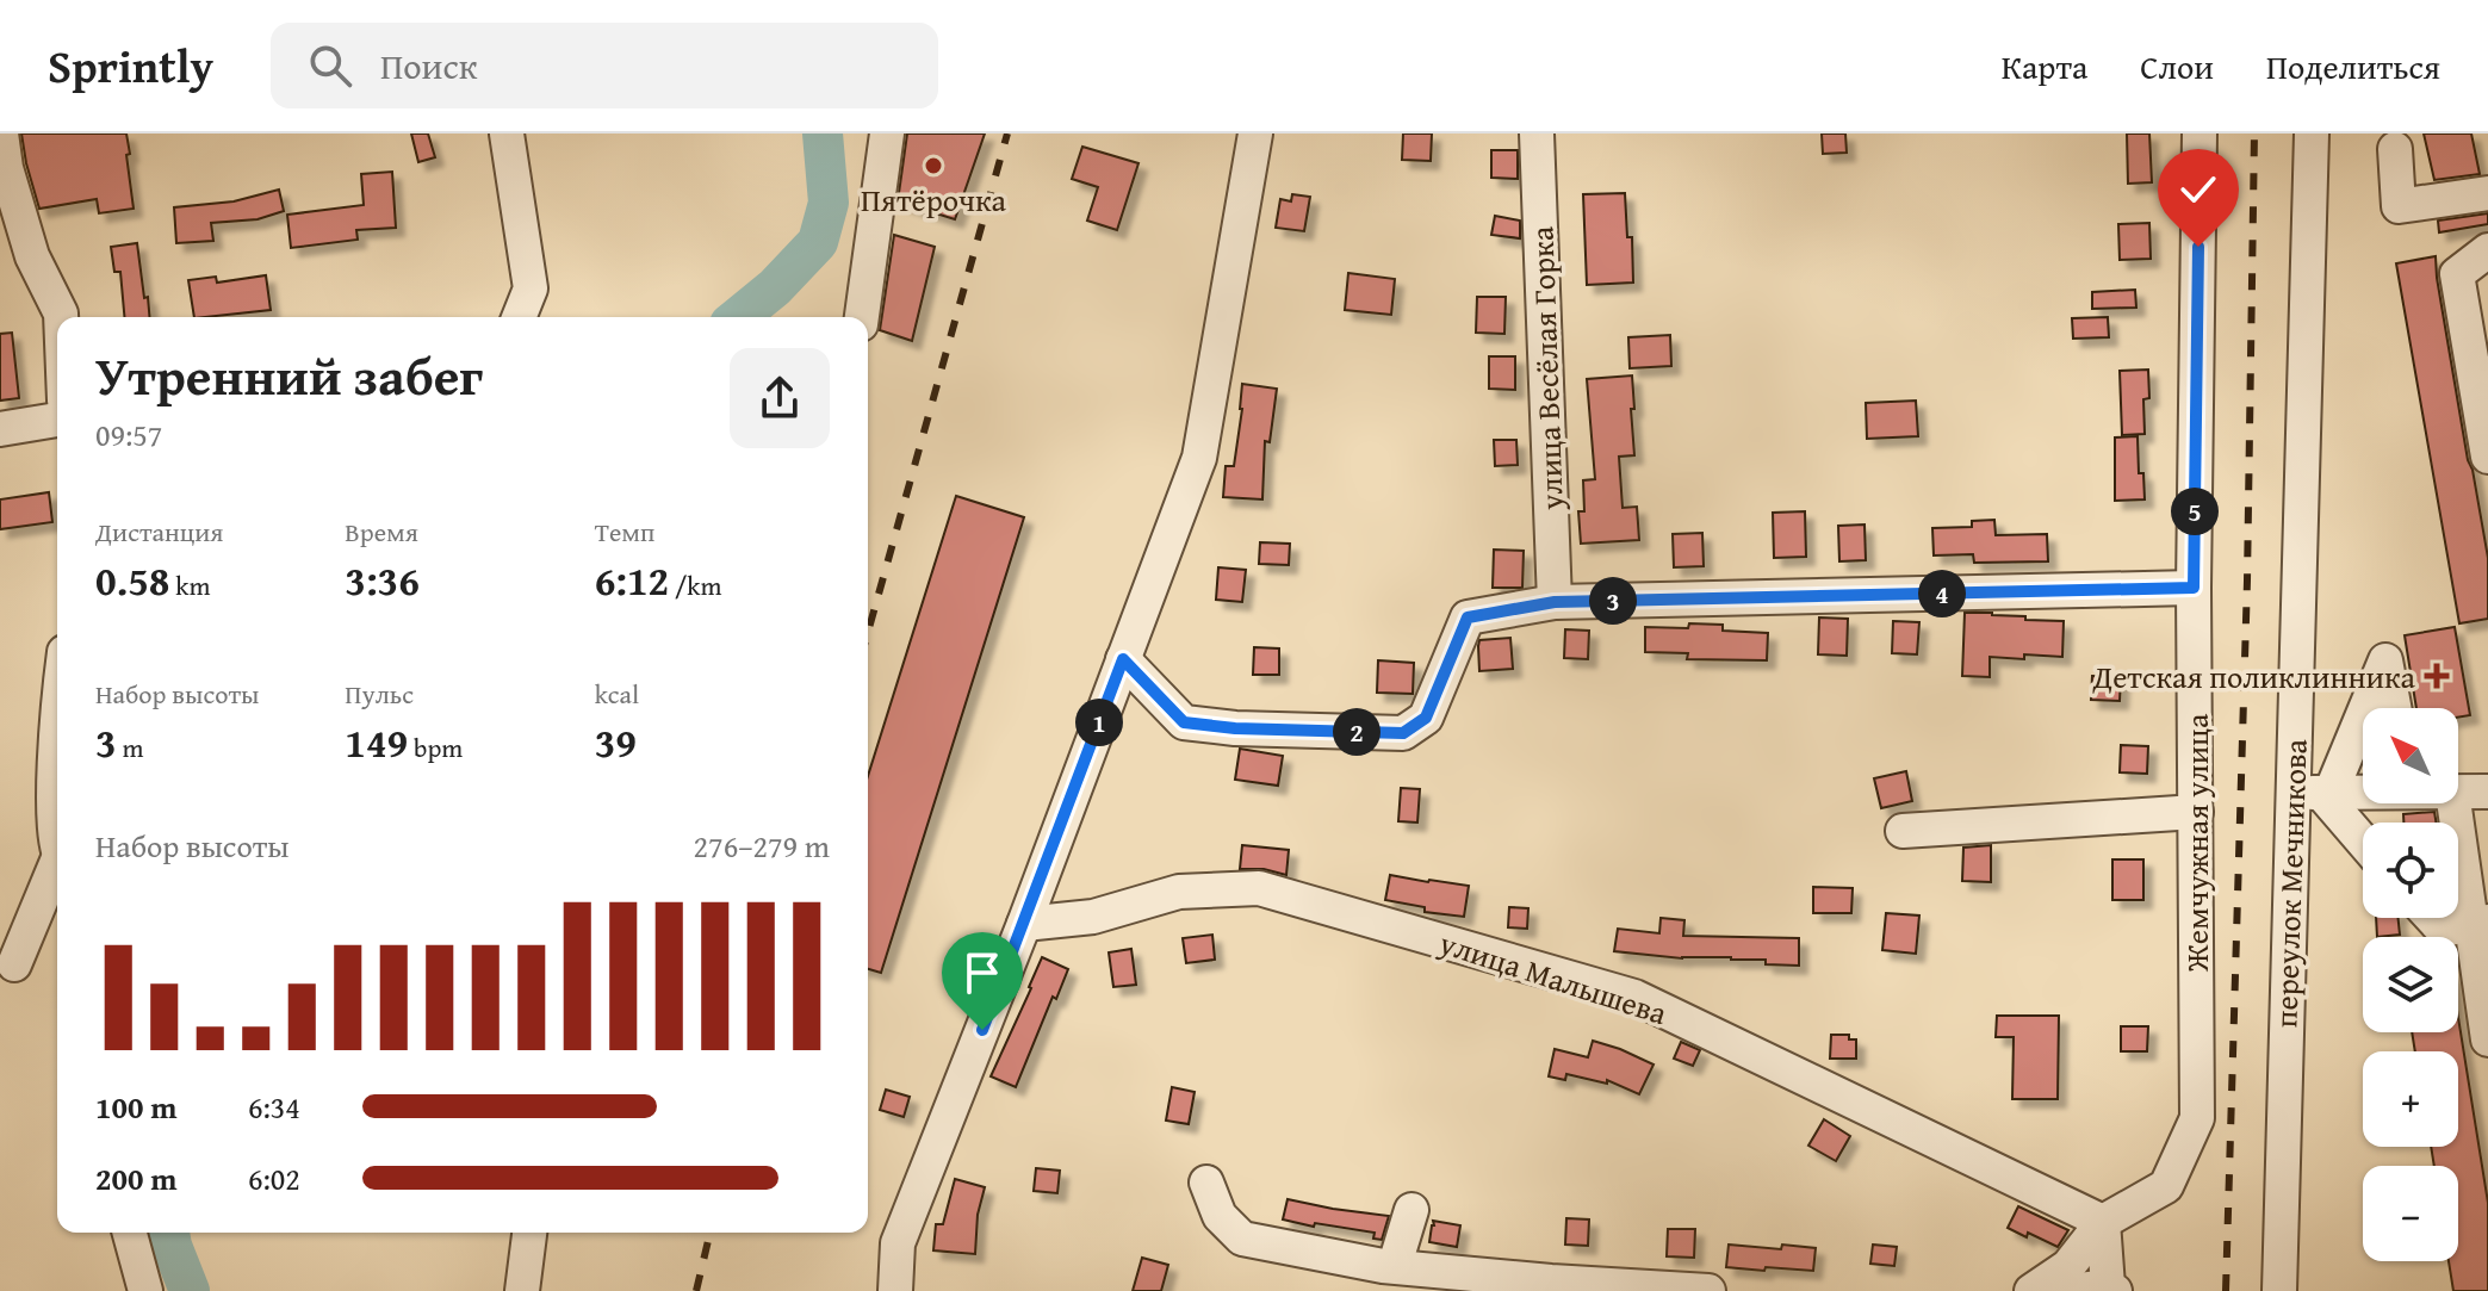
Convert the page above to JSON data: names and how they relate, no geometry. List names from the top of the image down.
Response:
{
  "streets": {
    "street": [
      "улица Весёлая Горка",
      "Жемчужная улица",
      "переулок Мечникова",
      "улица Малышева"
    ]
  },
  "crossings": [
    ["Жемчужная улица", "улица Малышева"]
  ],
  "places": {
    "other": ["Пятёрочка"],
    "health": ["Детская поликлинника"]
  },
  "north": "top left",
  "page": {
    "header": "Sprintly",
    "search": "Поиск",
    "nav": ["Карта", "Слои", "Поделиться"],
    "heading": ["Утренний забег", "09:57"],
    "stats": [
      ["Дистанция", "0.58 km"],
      ["Время", "3:36"],
      ["Темп", "6:12 /km"],
      ["Набор высоты", "3 m"],
      ["Пульс", "149 bpm"],
      ["kcal", "39"]
    ],
    "pins": [
      "5",
      "4",
      "3",
      "1",
      "2"
    ],
    "map_buttons": ["+", "−"],
    "chart": ["Набор высоты", "276–279 m"],
    "list": [
      {
        "name": "100 m",
        "note": "6:34"
      },
      {
        "name": "200 m",
        "note": "6:02"
      }
    ]
  }
}
